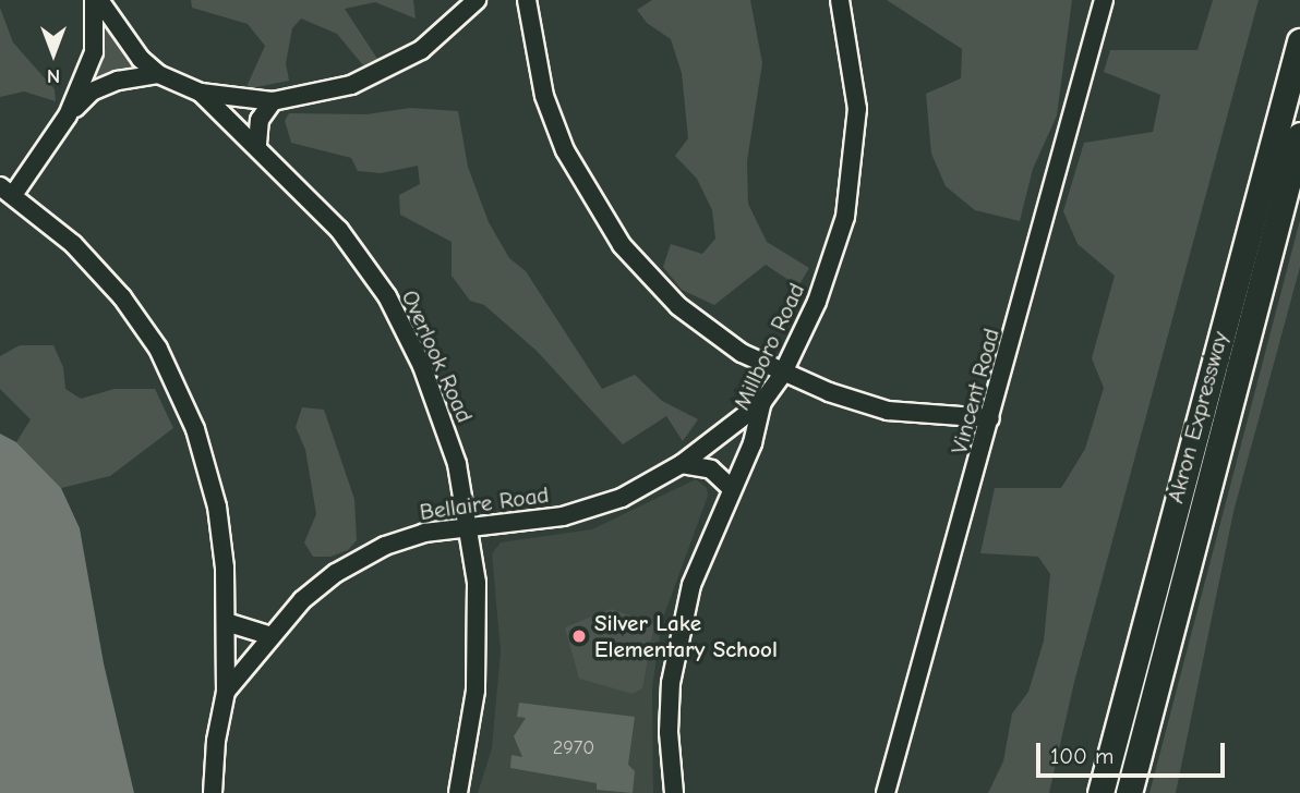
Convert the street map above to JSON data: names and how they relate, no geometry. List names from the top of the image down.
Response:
{
  "streets": {
    "highway": ["Akron Expressway"],
    "street": [
      "Millboro Road",
      "Overlook Road",
      "Vincent Road",
      "Bellaire Road"
    ]
  },
  "crossings": [
    ["Millboro Road", "Bellaire Road"],
    ["Overlook Road", "Bellaire Road"]
  ],
  "places": ["Silver Lake Elementary School"],
  "house_numbers": ["2970"],
  "scale_bar": "100 m",
  "north": "bottom"
}
